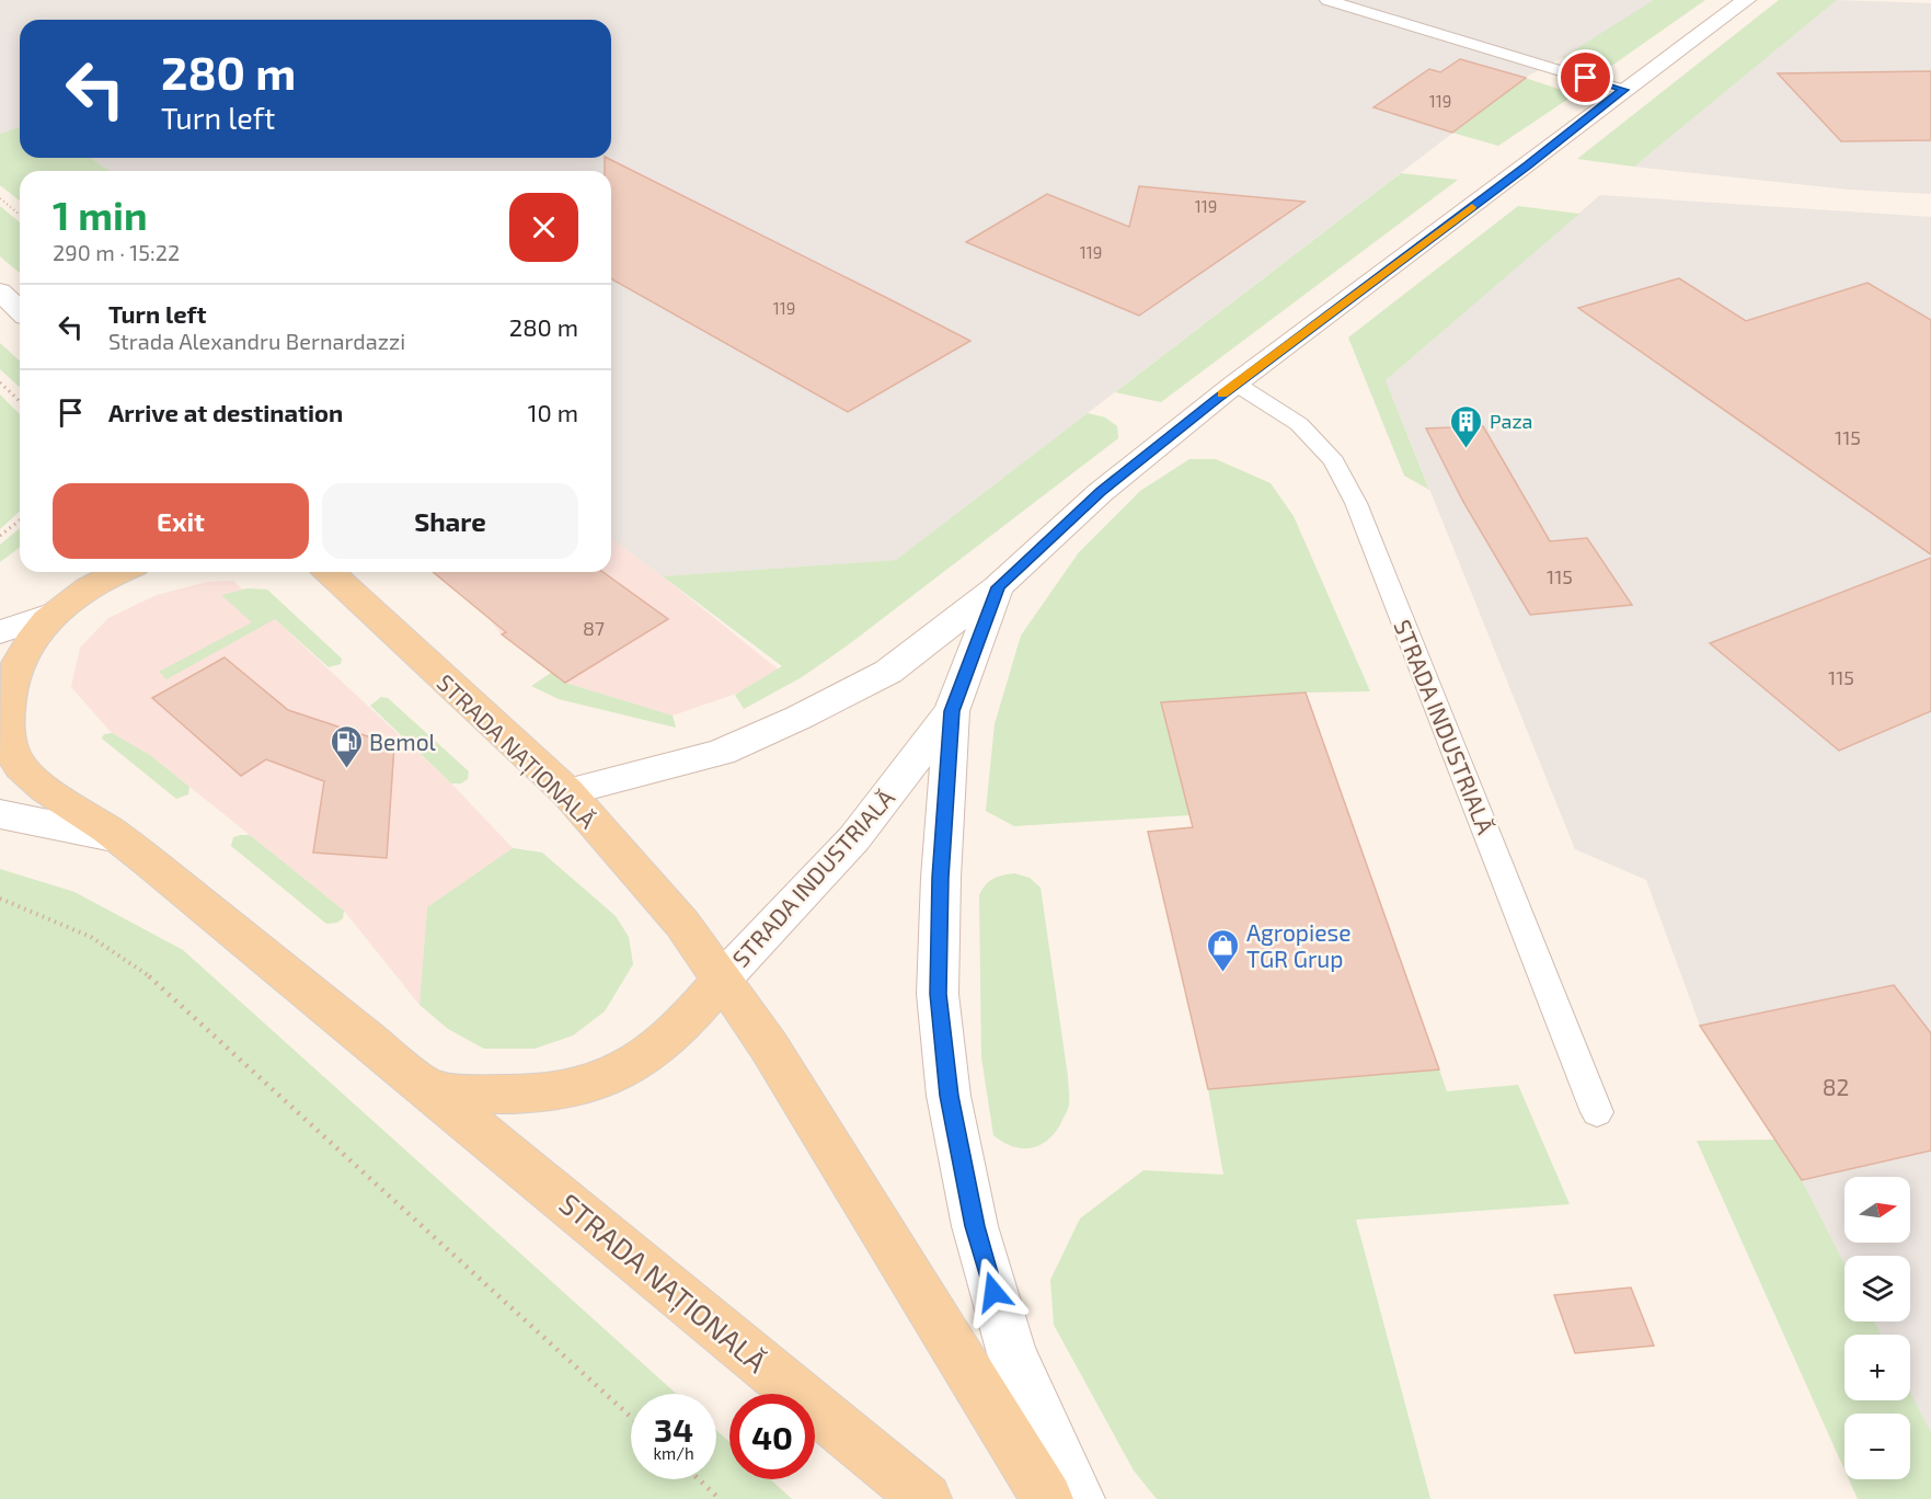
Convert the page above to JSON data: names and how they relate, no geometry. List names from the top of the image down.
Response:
{
  "streets": {
    "main road": ["STRADA NAȚIONALĂ"],
    "street": ["STRADA INDUSTRIALĂ"]
  },
  "crossings": [
    ["STRADA INDUSTRIALĂ", "STRADA NAȚIONALĂ"]
  ],
  "places": {
    "building": ["Paza"],
    "fuel station": ["Bemol"],
    "shop": ["Agropiese TGR Grup"]
  },
  "house_numbers": [
    "119",
    "119",
    "119",
    "119",
    "115",
    "115",
    "87",
    "115",
    "82"
  ],
  "north": "right",
  "page": {
    "turn": ["280 m", "Turn left"],
    "heading": ["1 min", "290 m · 15:22"],
    "list": [
      {
        "name": "Turn left",
        "note": "Strada Alexandru Bernardazzi",
        "value": "280 m"
      },
      {
        "name": "Arrive at destination",
        "value": "10 m"
      }
    ],
    "buttons": ["Exit", "Share"],
    "map_buttons": ["+", "−"],
    "speed": "34 km/h",
    "limit": "40"
  }
}
